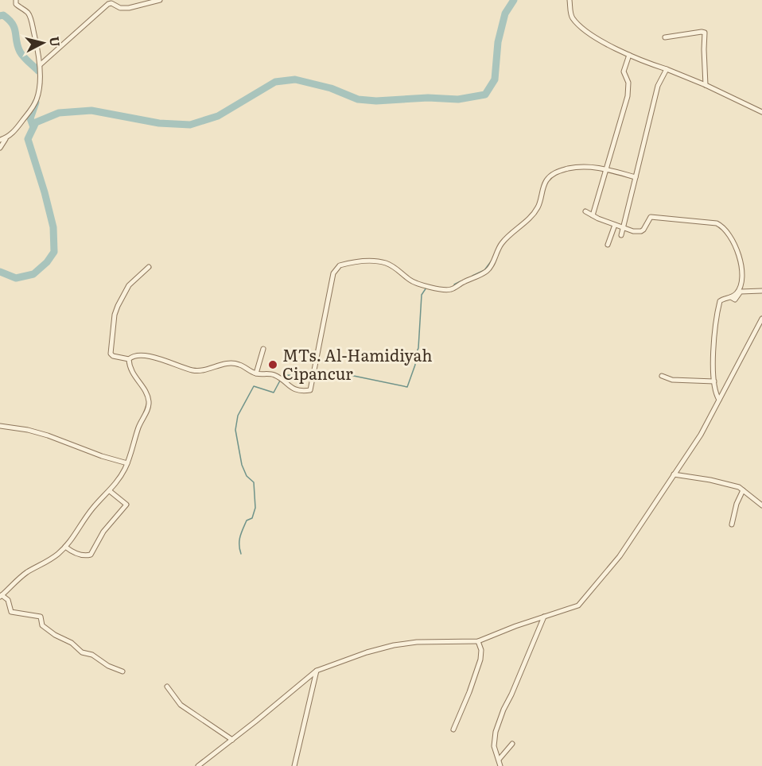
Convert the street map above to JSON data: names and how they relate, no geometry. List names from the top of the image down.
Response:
{
  "places": ["MTs. Al-Hamidiyah Cipancur"],
  "north": "right"
}
